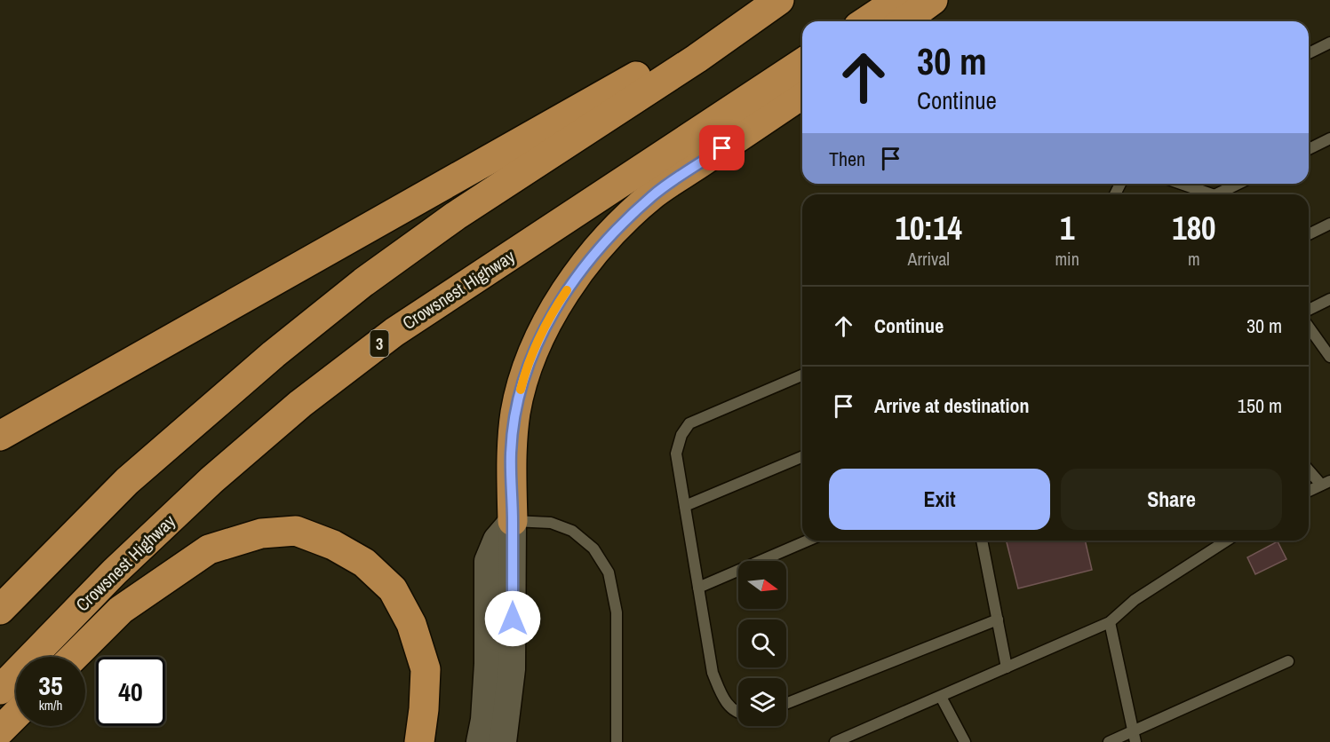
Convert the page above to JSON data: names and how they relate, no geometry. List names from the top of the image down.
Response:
{
  "streets": {
    "highway": ["Crowsnest Highway", "3"]
  },
  "north": "right",
  "page": {
    "turn": ["30 m", "Continue"],
    "then": "Then",
    "eta": [
      "10:14",
      "Arrival",
      "1",
      "min",
      "180",
      "m"
    ],
    "list": [
      {
        "name": "Continue",
        "value": "30 m"
      },
      {
        "name": "Arrive at destination",
        "value": "150 m"
      }
    ],
    "buttons": ["Exit", "Share"],
    "speed": "35 km/h",
    "limit": "40"
  }
}
